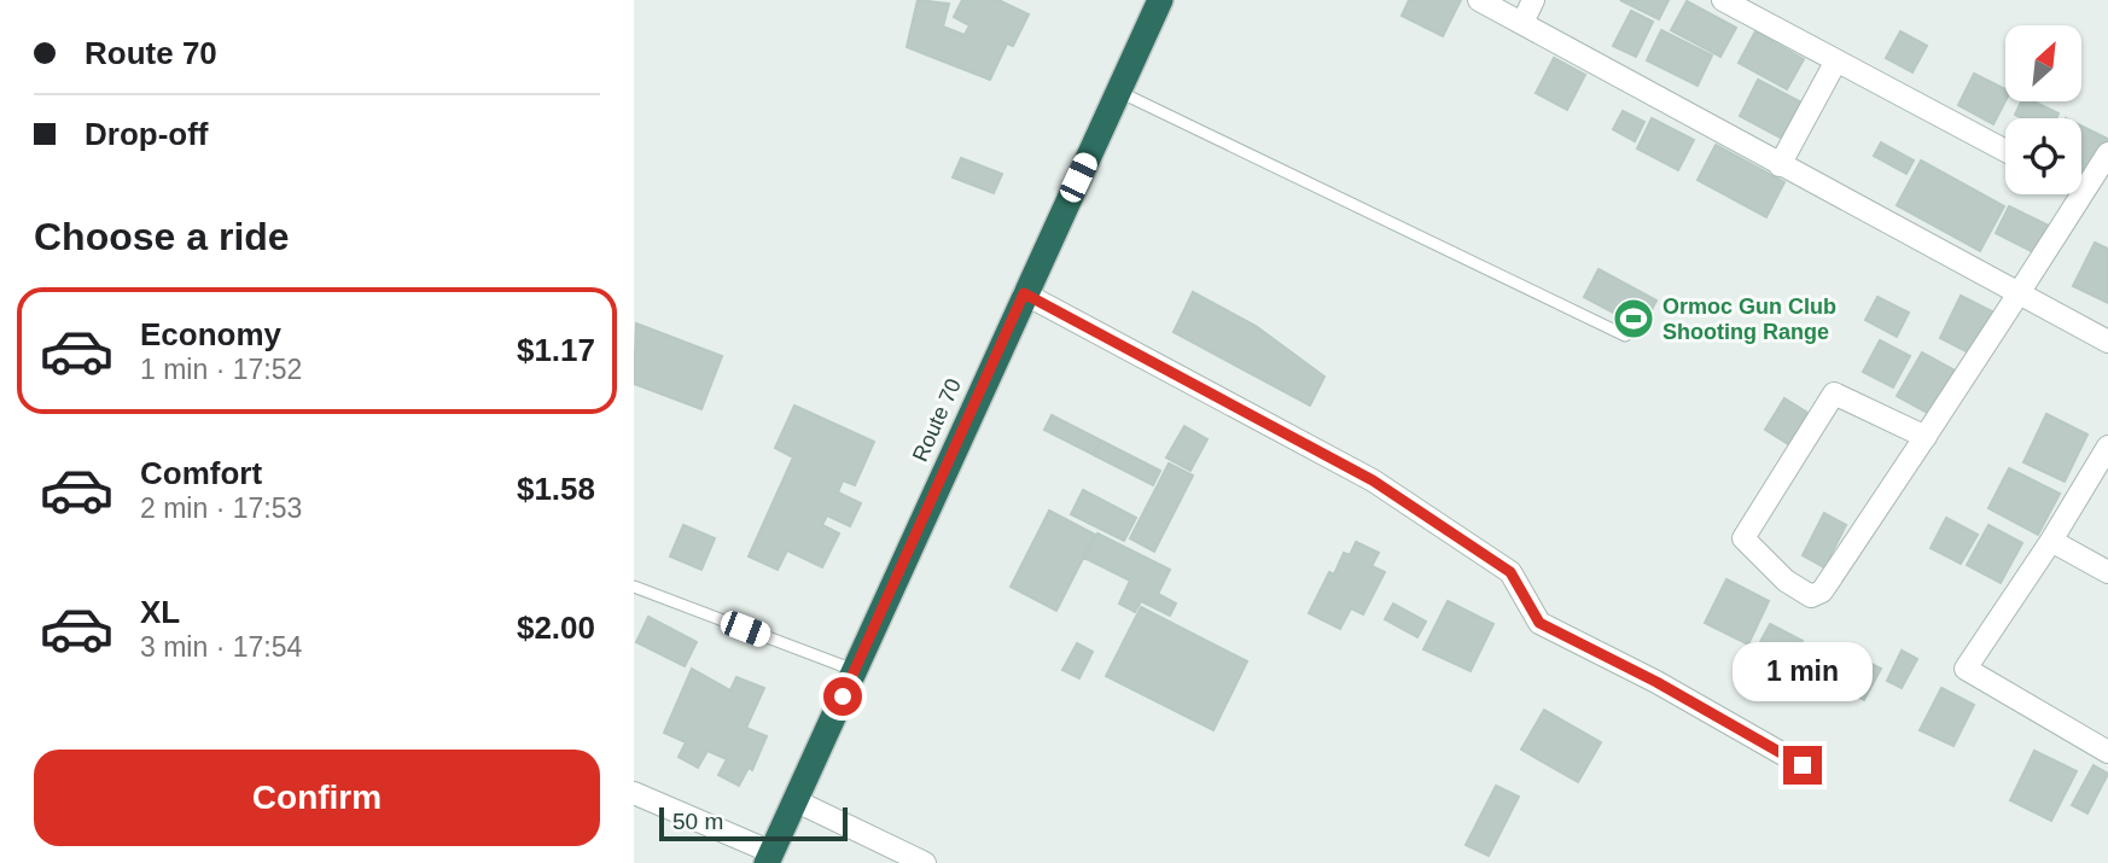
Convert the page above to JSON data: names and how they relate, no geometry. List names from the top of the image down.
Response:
{
  "streets": {
    "highway": ["Route 70"]
  },
  "places": {
    "sports": ["Ormoc Gun Club Shooting Range"]
  },
  "scale_bar": "50 m",
  "north": "top right",
  "page": {
    "banner": ["Route 70", "Drop-off"],
    "heading": "Choose a ride",
    "list": [
      {
        "name": "Economy",
        "note": "1 min · 17:52",
        "value": "$1.17"
      },
      {
        "name": "Comfort",
        "note": "2 min · 17:53",
        "value": "$1.58"
      },
      {
        "name": "XL",
        "note": "3 min · 17:54",
        "value": "$2.00"
      }
    ],
    "bubble": "1 min",
    "buttons": "Confirm",
    "scale": "50 m"
  }
}
